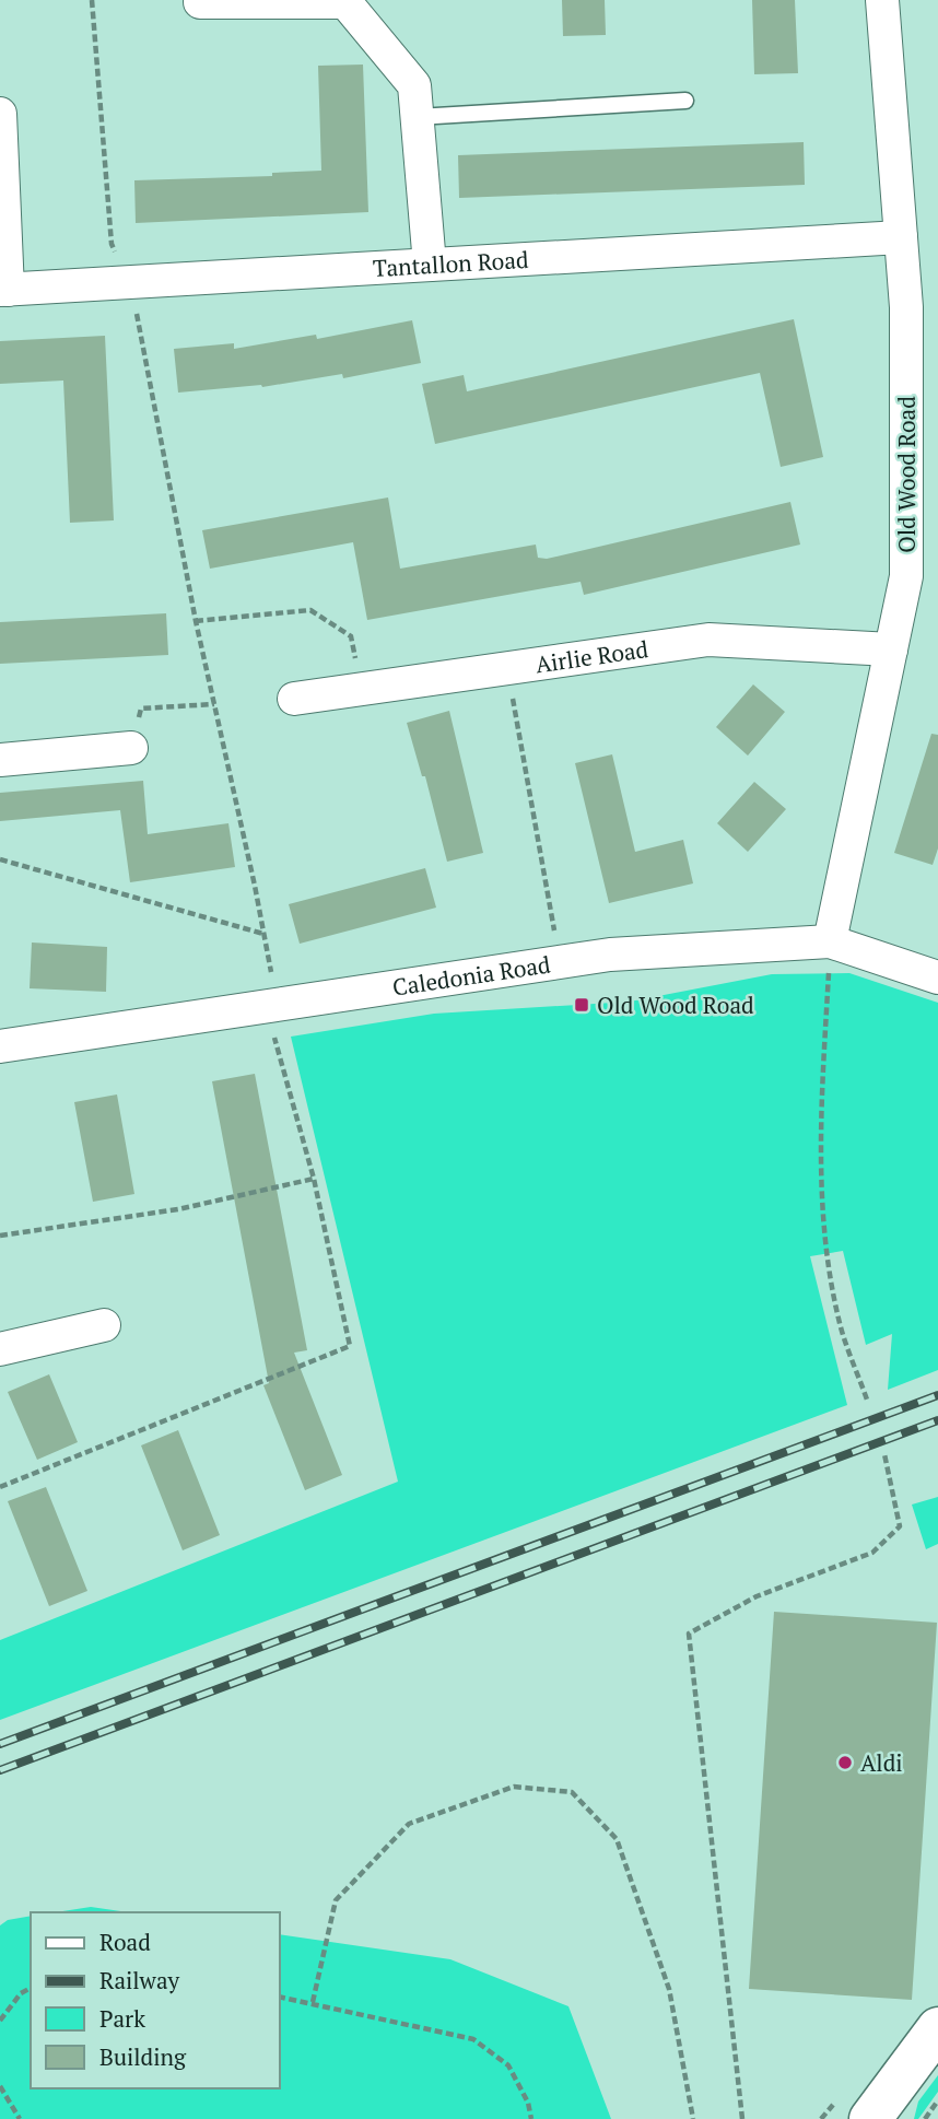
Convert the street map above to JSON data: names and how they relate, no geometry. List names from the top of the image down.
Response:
{
  "streets": {
    "street": [
      "Tantallon Road",
      "Old Wood Road",
      "Airlie Road",
      "Caledonia Road"
    ]
  },
  "crossings": [
    ["Tantallon Road", "Old Wood Road"],
    ["Old Wood Road", "Airlie Road"],
    ["Old Wood Road", "Caledonia Road"]
  ],
  "places": {
    "transit": ["Old Wood Road"],
    "other": ["Aldi"]
  },
  "legend": [
    "Road",
    "Railway",
    "Park",
    "Building"
  ]
}
